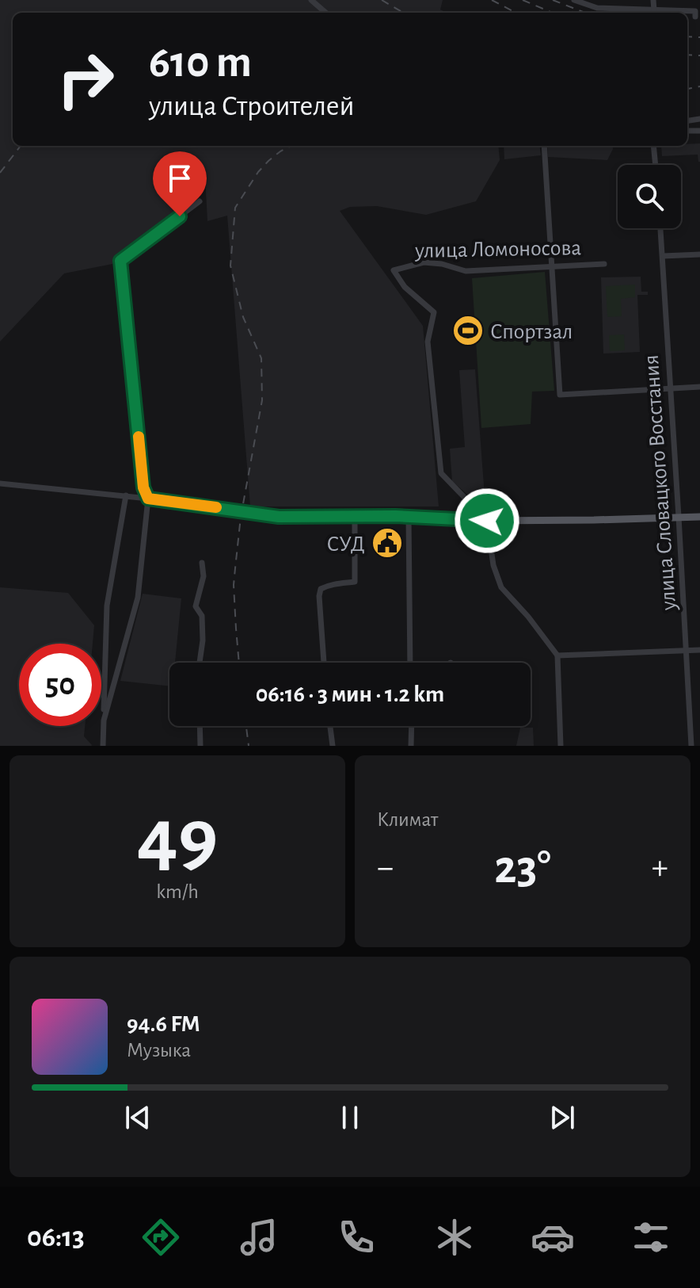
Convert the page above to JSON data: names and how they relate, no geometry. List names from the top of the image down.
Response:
{
  "streets": {
    "street": ["улица Ломоносова", "улица Словацкого Восстания"]
  },
  "places": {
    "sports": ["Спортзал"],
    "public building": ["СУД"]
  },
  "page": {
    "turn": ["610 m", "улица Строителей"],
    "limit": "50",
    "trip": "06:16 · 3 мин · 1.2 km",
    "tile": [
      ["49", "km/h"],
      "Климат"
    ],
    "heat": ["−", "23°", "+"],
    "song": ["94.6 FM", "Музыка"],
    "tabs": "06:13"
  }
}
